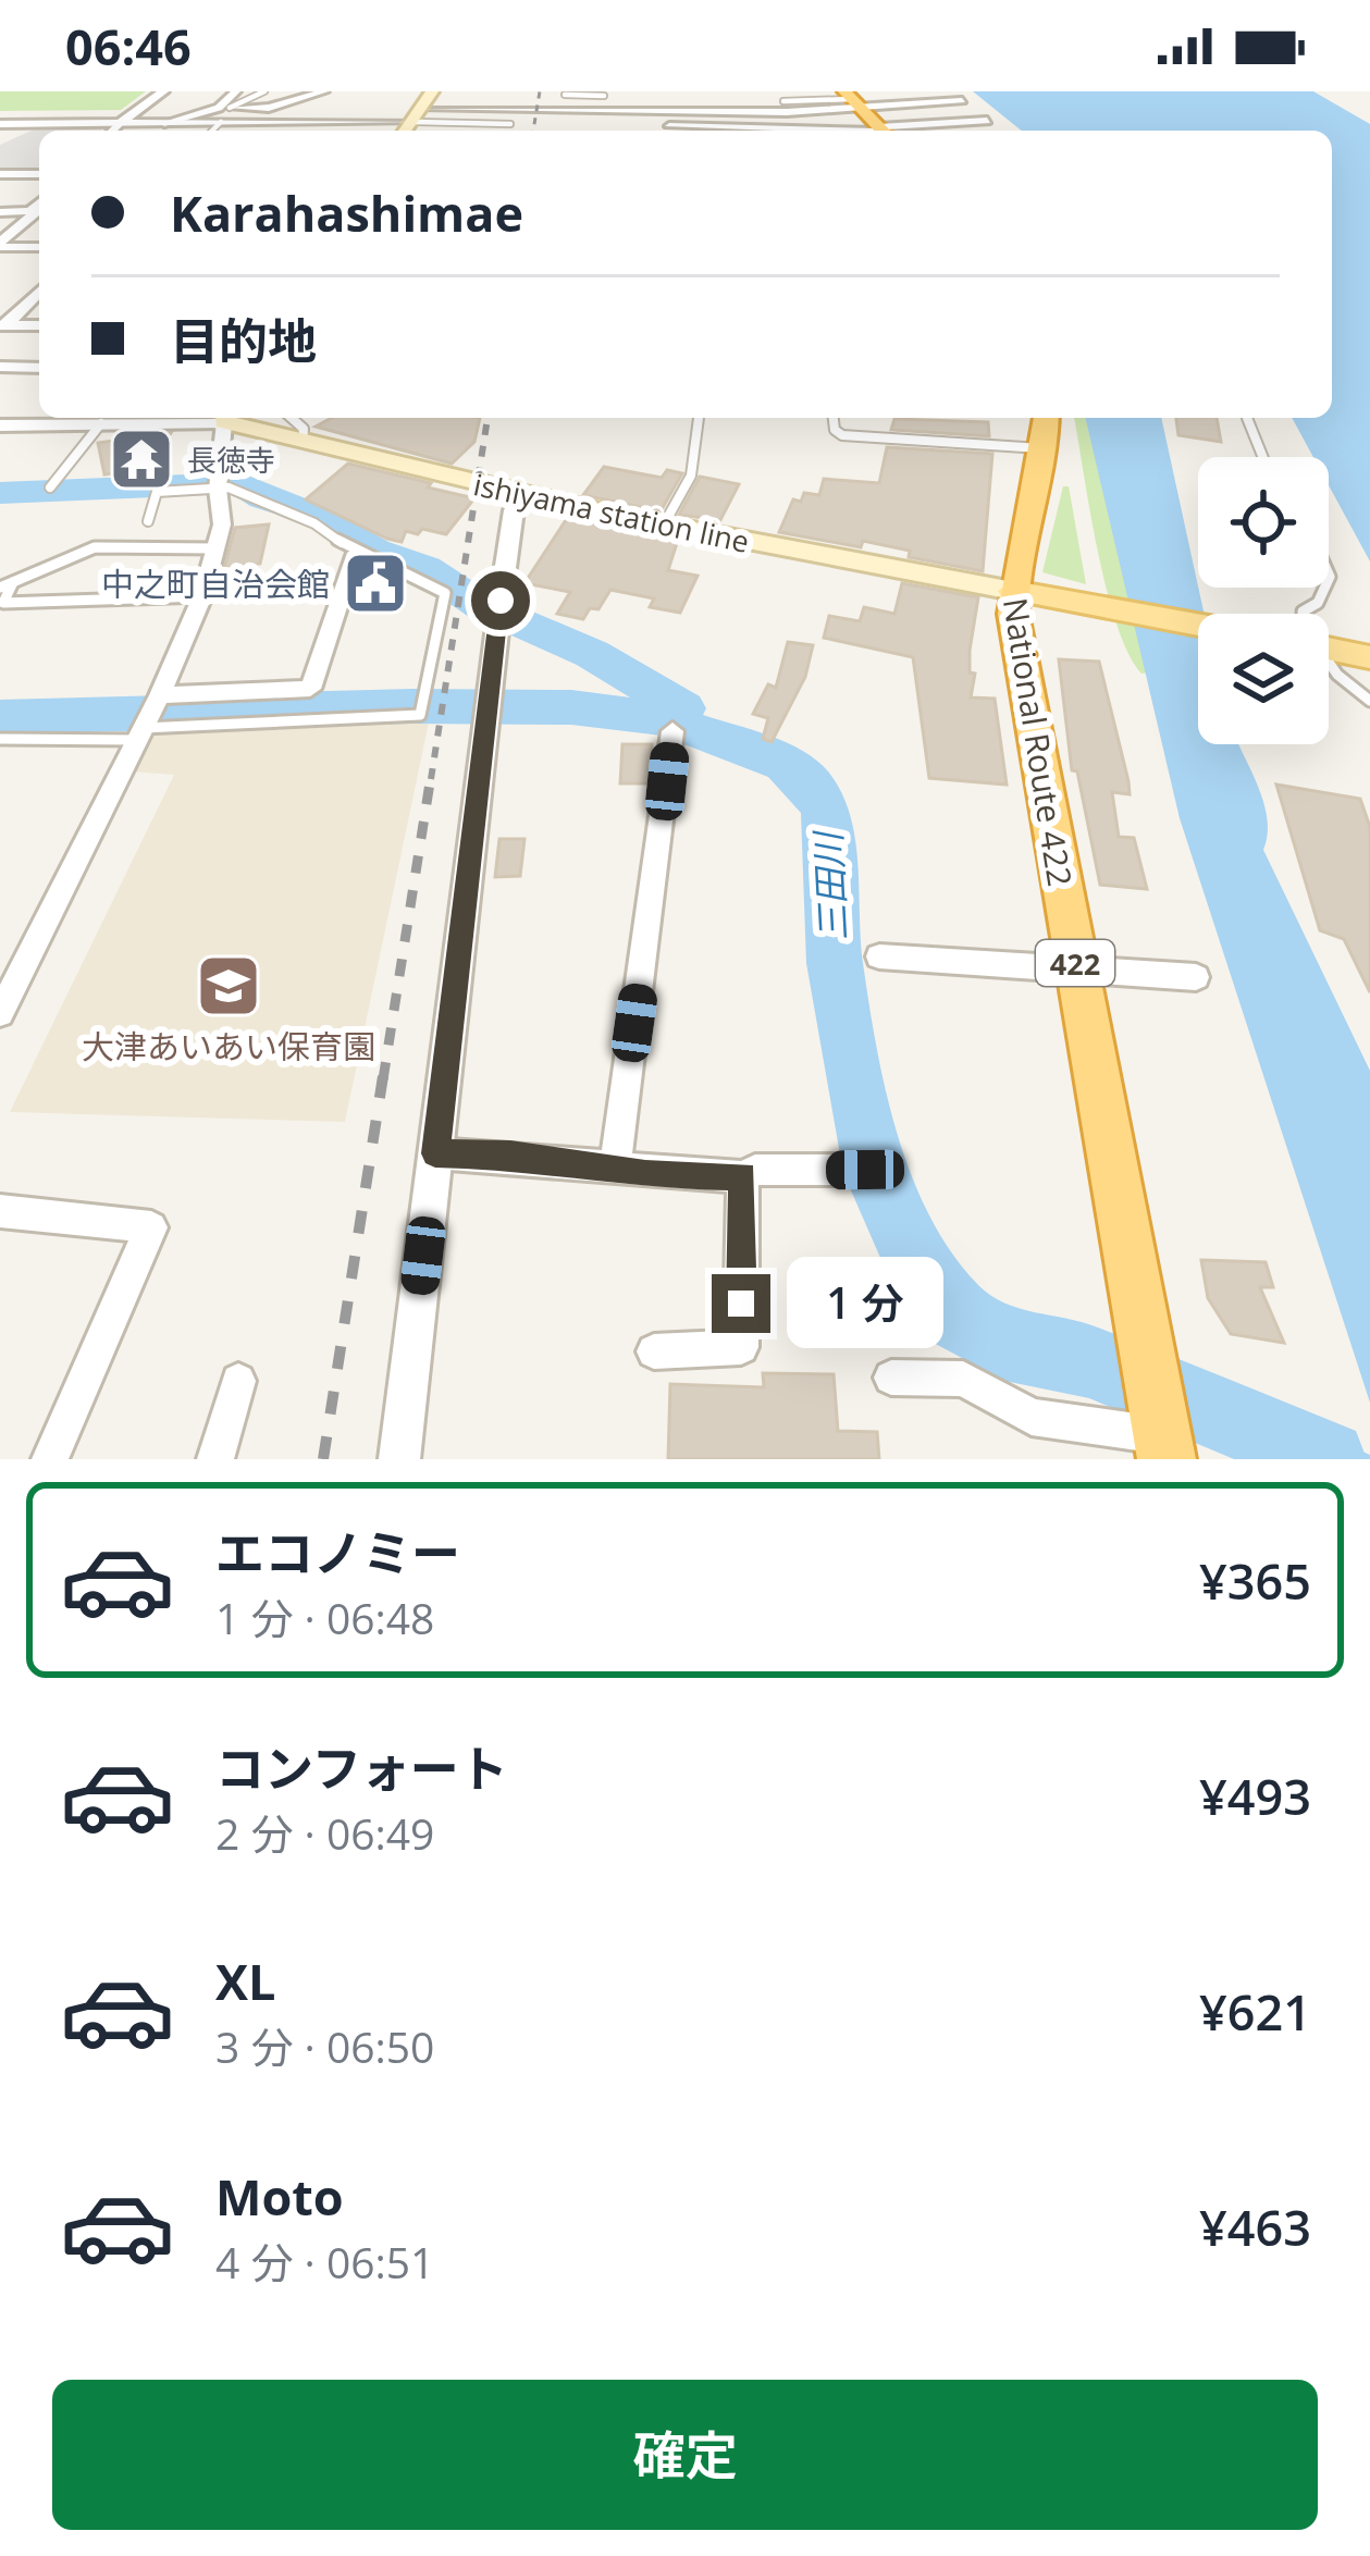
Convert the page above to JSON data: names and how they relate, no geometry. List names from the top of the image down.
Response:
{
  "streets": {
    "highway": ["National Route 422", "422"],
    "main road": ["ishiyama station line"]
  },
  "crossings": [
    ["ishiyama station line", "National Route 422"]
  ],
  "water": ["三田川"],
  "places": {
    "temple": ["長徳寺"],
    "public building": ["中之町自治会館"],
    "school or university": ["大津あいあい保育園"]
  },
  "page": {
    "status": "06:46",
    "banner": ["Karahashimae", "目的地"],
    "bubble": "1 分",
    "list": [
      {
        "name": "エコノミー",
        "note": "1 分 · 06:48",
        "value": "¥365"
      },
      {
        "name": "コンフォート",
        "note": "2 分 · 06:49",
        "value": "¥493"
      },
      {
        "name": "XL",
        "note": "3 分 · 06:50",
        "value": "¥621"
      },
      {
        "name": "Moto",
        "note": "4 分 · 06:51",
        "value": "¥463"
      }
    ],
    "buttons": "確定"
  }
}
